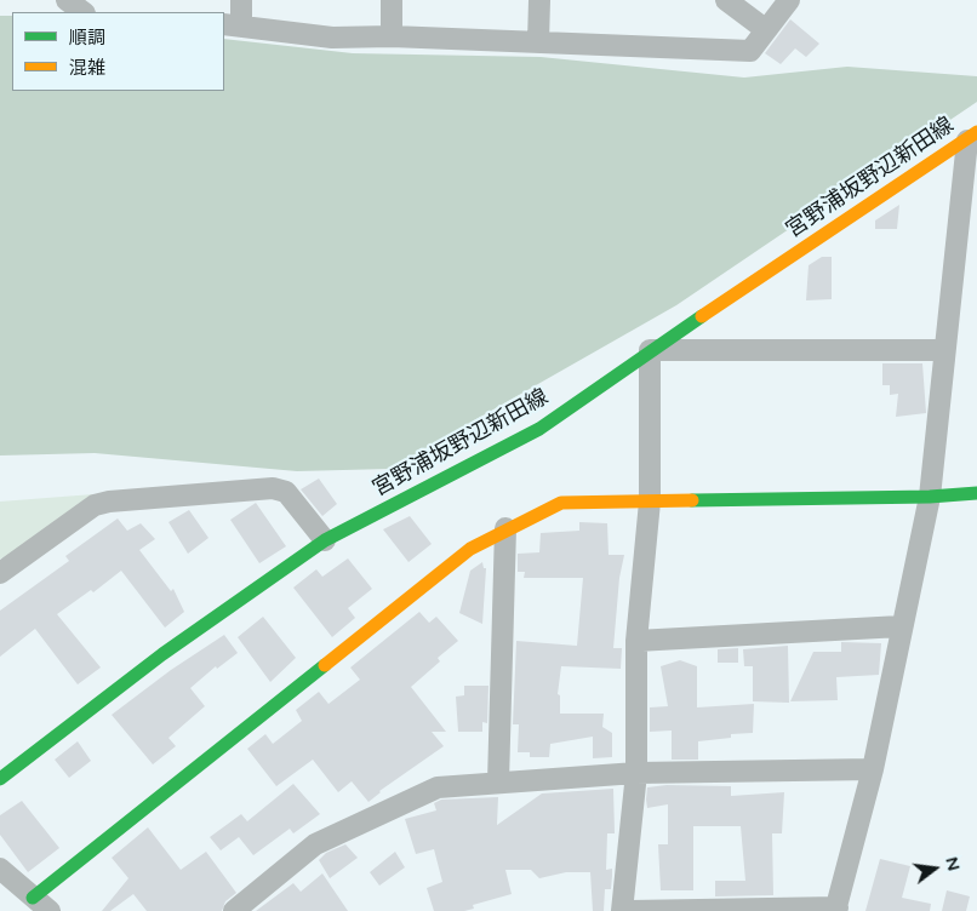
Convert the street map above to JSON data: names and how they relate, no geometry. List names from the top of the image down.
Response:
{
  "streets": {
    "main road": ["宮野浦坂野辺新田線"]
  },
  "legend": ["順調", "混雑"],
  "north": "right"
}
